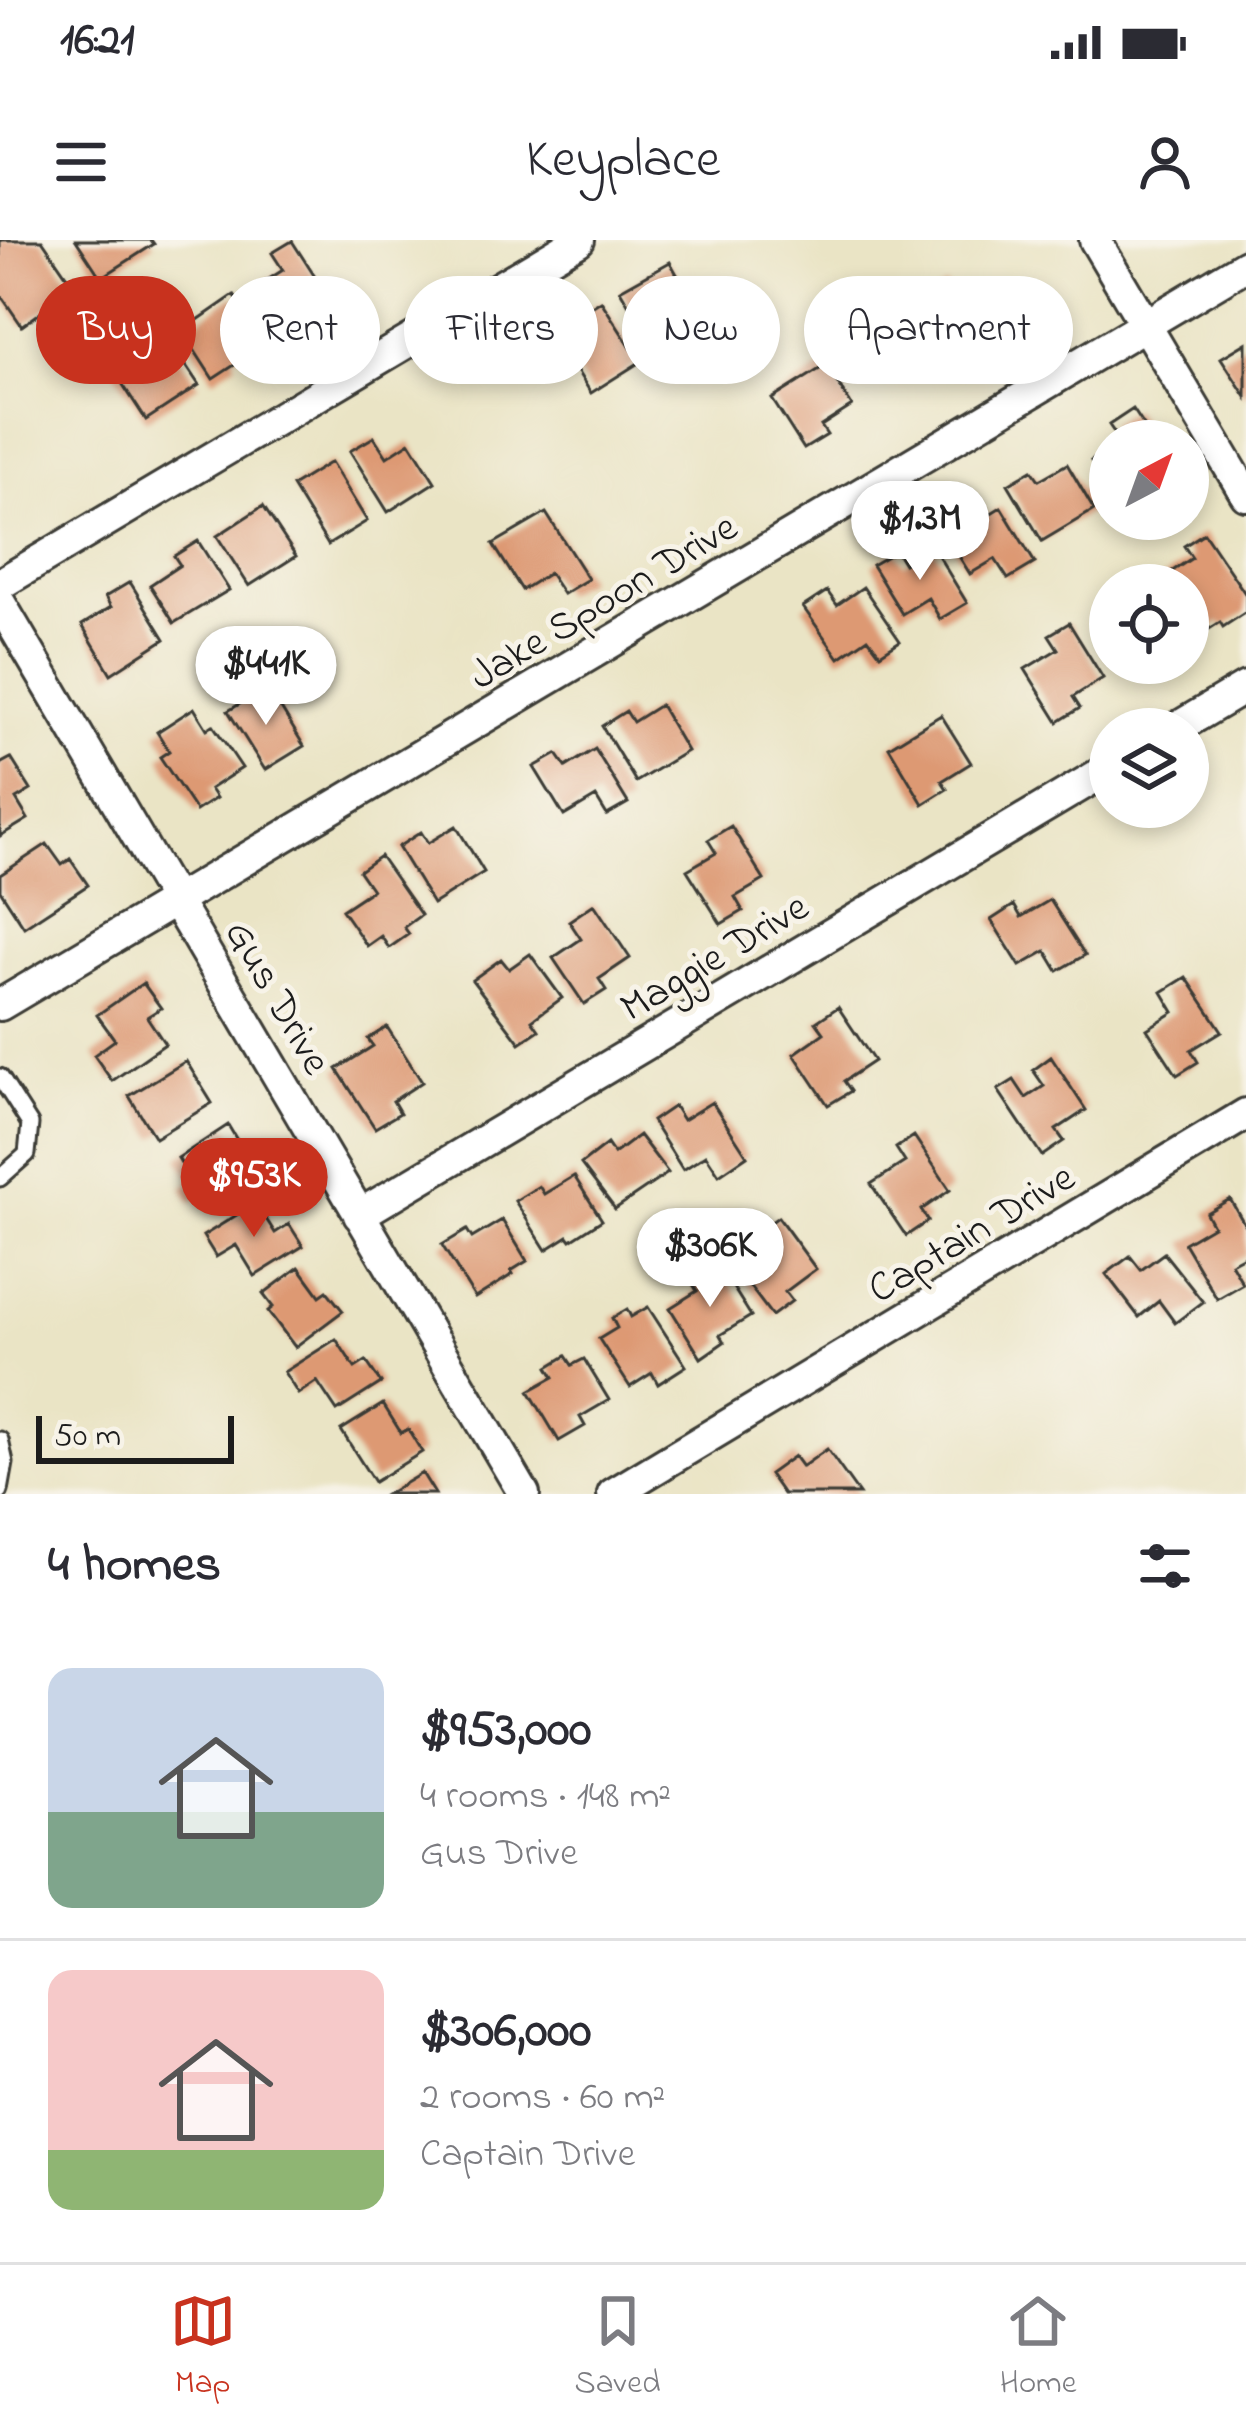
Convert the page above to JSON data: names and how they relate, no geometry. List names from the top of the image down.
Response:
{
  "streets": {
    "street": [
      "Jake Spoon Drive",
      "Maggie Drive",
      "Gus Drive",
      "Captain Drive"
    ]
  },
  "crossings": [
    ["Jake Spoon Drive", "Gus Drive"],
    ["Maggie Drive", "Gus Drive"]
  ],
  "scale_bar": "50 m",
  "north": "top right",
  "page": {
    "status": "16:21",
    "header": "Keyplace",
    "chip": [
      "Buy",
      "Rent",
      "Filters",
      "New",
      "Apartment"
    ],
    "price": [
      "$1.3M",
      "$441K",
      "$953K",
      "$306K"
    ],
    "scale": "50 m",
    "heading": "4 homes",
    "list": [
      {
        "name": "$953,000",
        "note": "4 rooms · 148 m² · Gus Drive"
      },
      {
        "name": "$306,000",
        "note": "2 rooms · 60 m² · Captain Drive"
      }
    ],
    "tabs": ["Map", "Saved", "Home"]
  }
}
